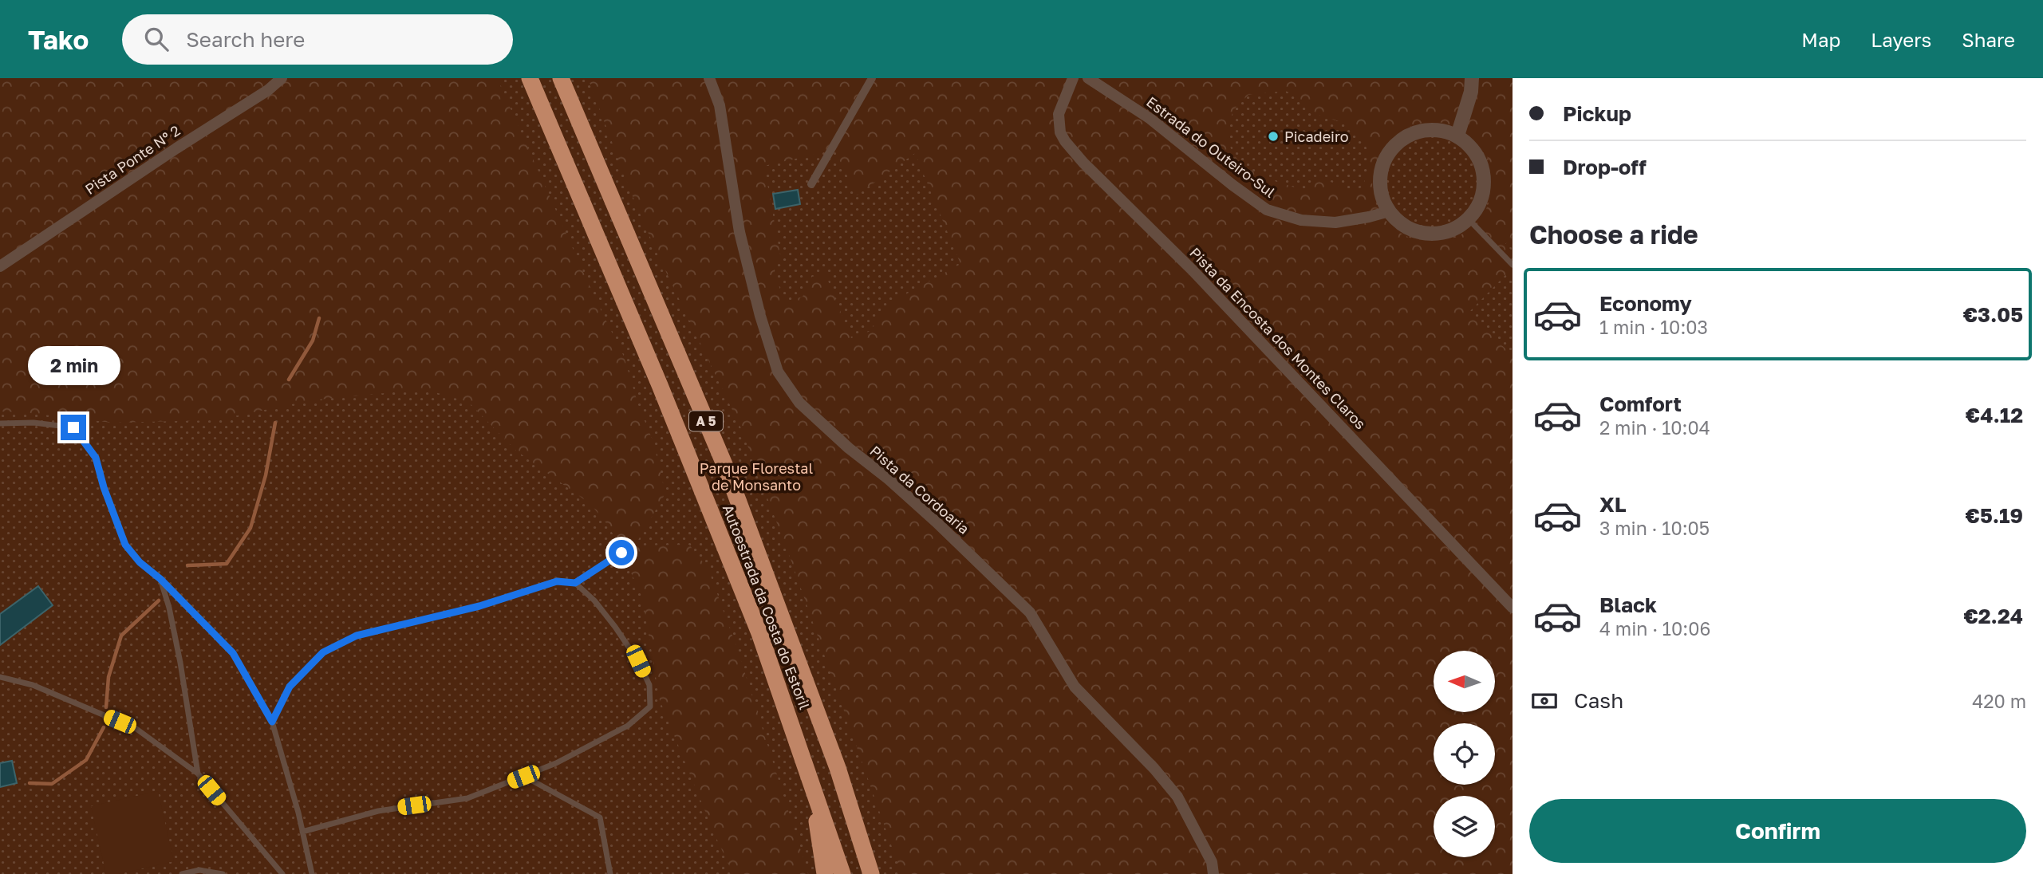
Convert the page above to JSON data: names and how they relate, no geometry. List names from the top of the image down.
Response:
{
  "streets": {
    "highway": ["A 5", "Autoestrada da Costa do Estoril"],
    "street": [
      "Estrada do Outeiro-Sul",
      "Pista Ponte Nº 2",
      "Pista da Encosta dos Montes Claros",
      "Pista da Cordoaria"
    ]
  },
  "parks": ["Parque Florestal de Monsanto"],
  "places": ["Picadeiro"],
  "north": "left",
  "page": {
    "header": "Tako",
    "search": "Search here",
    "nav": ["Map", "Layers", "Share"],
    "banner": ["Pickup", "Drop-off"],
    "heading": "Choose a ride",
    "list": [
      {
        "name": "Economy",
        "note": "1 min · 10:03",
        "value": "€3.05"
      },
      {
        "name": "Comfort",
        "note": "2 min · 10:04",
        "value": "€4.12"
      },
      {
        "name": "XL",
        "note": "3 min · 10:05",
        "value": "€5.19"
      },
      {
        "name": "Black",
        "note": "4 min · 10:06",
        "value": "€2.24"
      }
    ],
    "bubble": "2 min",
    "pay": ["Cash", "420 m"],
    "buttons": "Confirm"
  }
}
